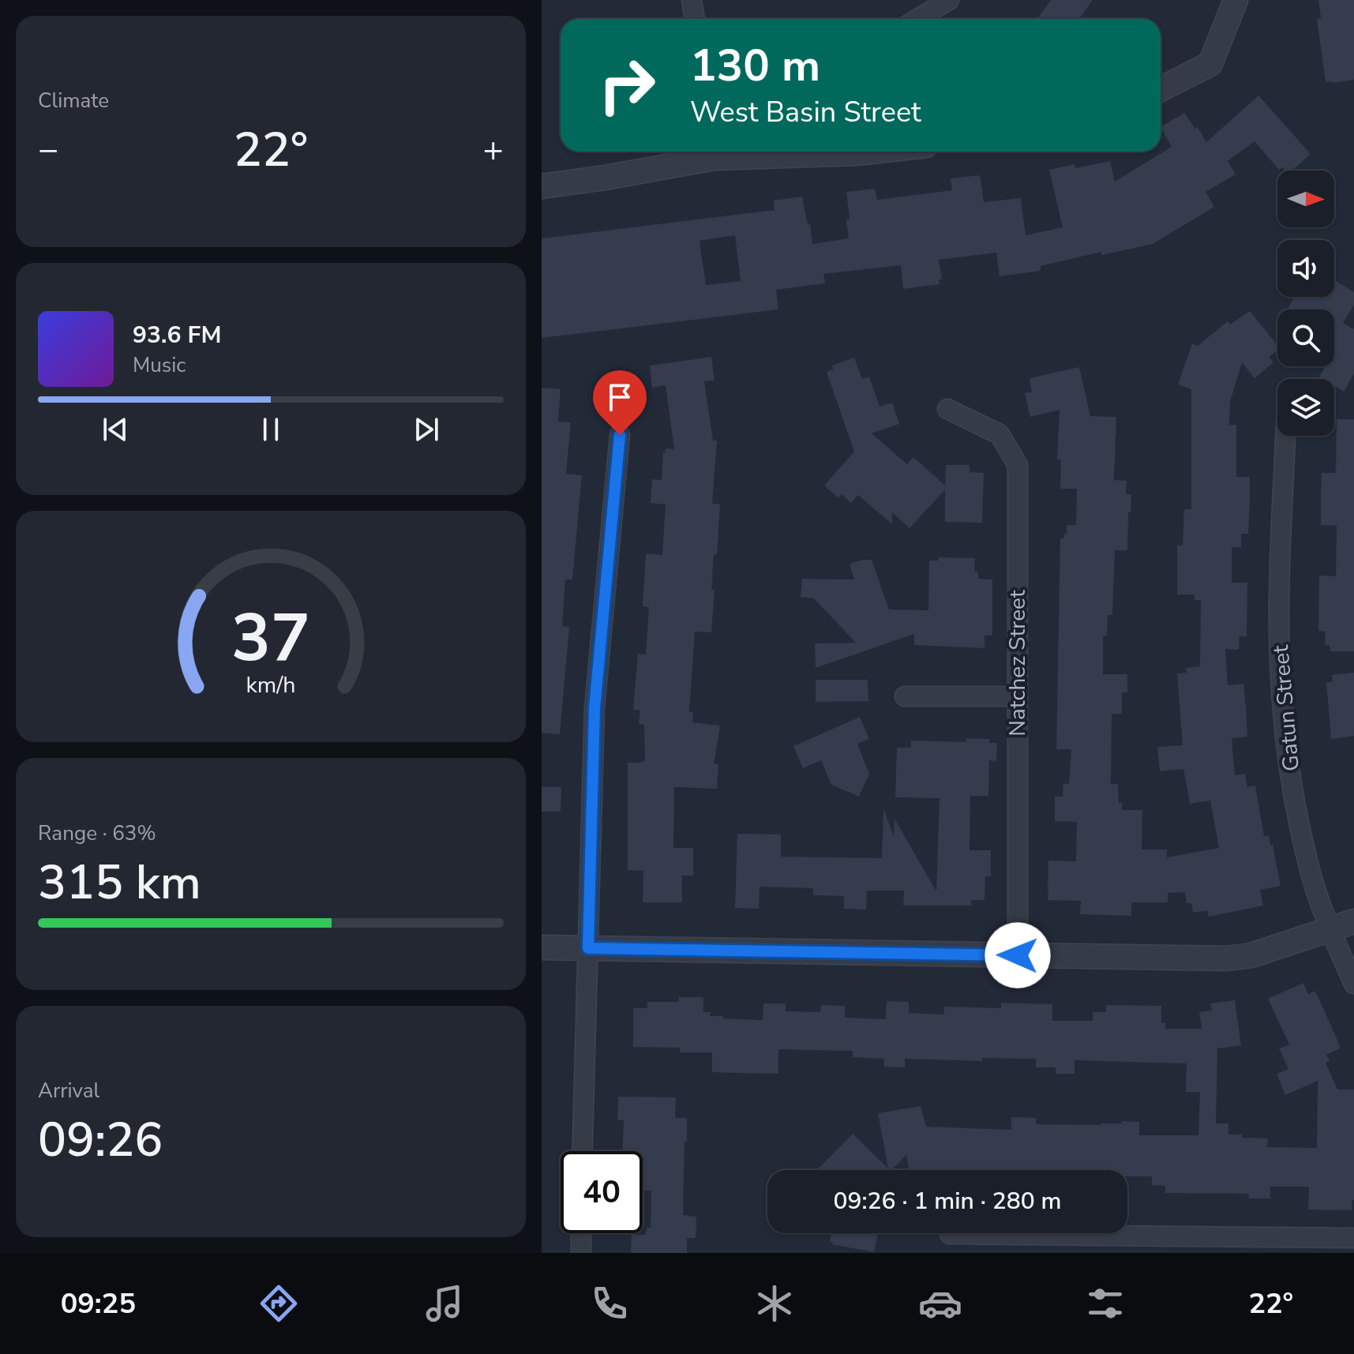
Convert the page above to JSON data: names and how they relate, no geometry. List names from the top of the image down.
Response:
{
  "streets": {
    "street": ["Natchez Street", "Gatun Street"]
  },
  "north": "right",
  "page": {
    "tile": [
      "Climate",
      ["Range · 63%", "315 km"],
      ["Arrival", "09:26"]
    ],
    "turn": ["130 m", "West Basin Street"],
    "heat": ["−", "22°", "+"],
    "song": ["93.6 FM", "Music"],
    "limit": "40",
    "trip": "09:26 · 1 min · 280 m",
    "tabs": ["09:25", "22°"],
    "gauge": ["37", "km/h"]
  }
}
